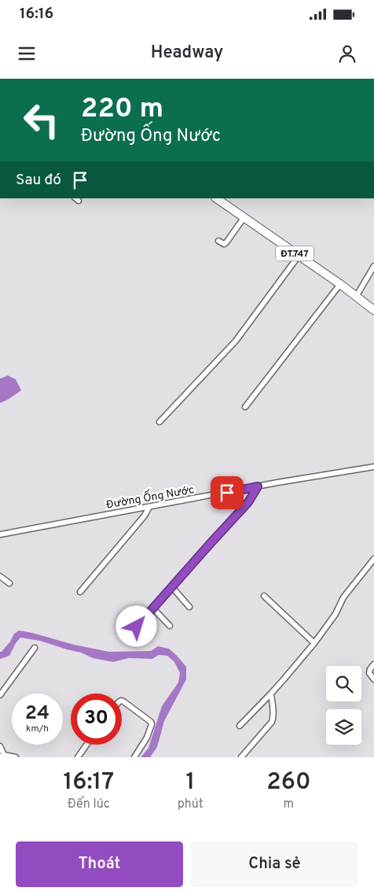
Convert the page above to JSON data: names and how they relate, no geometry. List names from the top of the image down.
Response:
{
  "streets": {
    "main road": ["ĐT.747"],
    "street": ["Đường Ống Nước"]
  },
  "page": {
    "status": "16:16",
    "header": "Headway",
    "turn": ["220 m", "Đường Ống Nước"],
    "then": "Sau đó",
    "speed": "24 km/h",
    "limit": "30",
    "eta": [
      "16:17",
      "Đến lúc",
      "1",
      "phút",
      "260",
      "m"
    ],
    "buttons": ["Thoát", "Chia sẻ"]
  }
}
